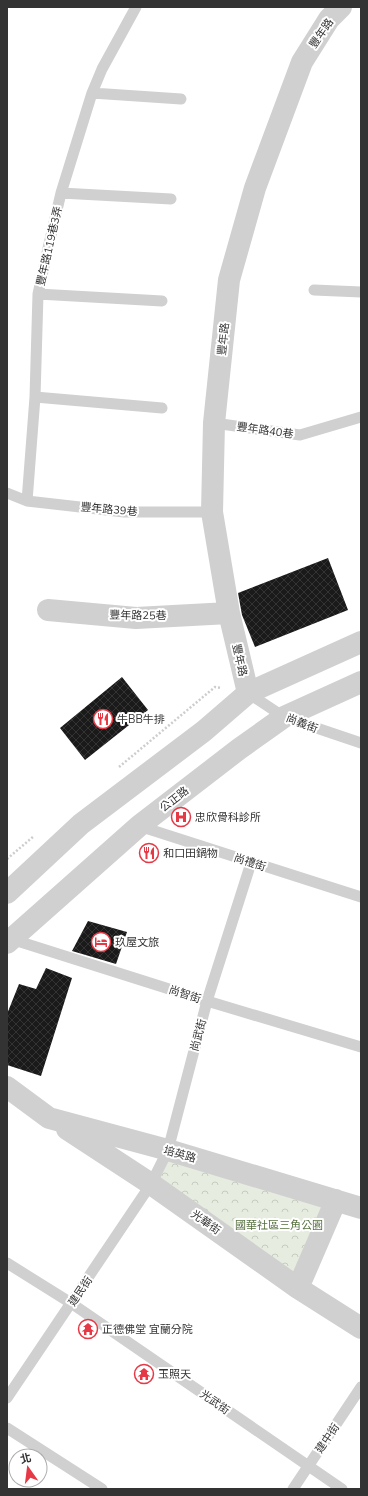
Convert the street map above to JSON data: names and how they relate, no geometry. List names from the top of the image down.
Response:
{
  "streets": {
    "street": [
      "豐年路",
      "豐年路25巷",
      "公正路",
      "培英路",
      "光華街"
    ],
    "lane": [
      "豐年路119巷3弄",
      "豐年路40巷",
      "豐年路39巷",
      "尚義街",
      "尚禮街",
      "尚智街",
      "尚武街",
      "建民街",
      "光武街",
      "建中街"
    ]
  },
  "crossings": [
    ["豐年路", "豐年路40巷"],
    ["豐年路", "豐年路39巷"],
    ["豐年路", "豐年路25巷"],
    ["豐年路", "尚義街"],
    ["豐年路119巷3弄", "豐年路39巷"],
    ["尚義街", "公正路"],
    ["公正路", "尚禮街"],
    ["公正路", "尚智街"],
    ["尚禮街", "尚武街"],
    ["尚智街", "尚武街"],
    ["尚武街", "培英路"],
    ["尚武街", "光華街"],
    ["尚武街", "建民街"],
    ["培英路", "光華街"],
    ["光華街", "建民街"],
    ["建民街", "光武街"],
    ["光武街", "建中街"]
  ],
  "parks": ["國華社區三角公園"],
  "places": {
    "restaurant": ["牛BB牛排", "和口田鍋物"],
    "hospital": ["忠欣骨科診所"],
    "hotel": ["玖屋文旅"],
    "temple": ["正德佛堂 宜蘭分院", "玉照天"]
  },
  "north": "top"
}
